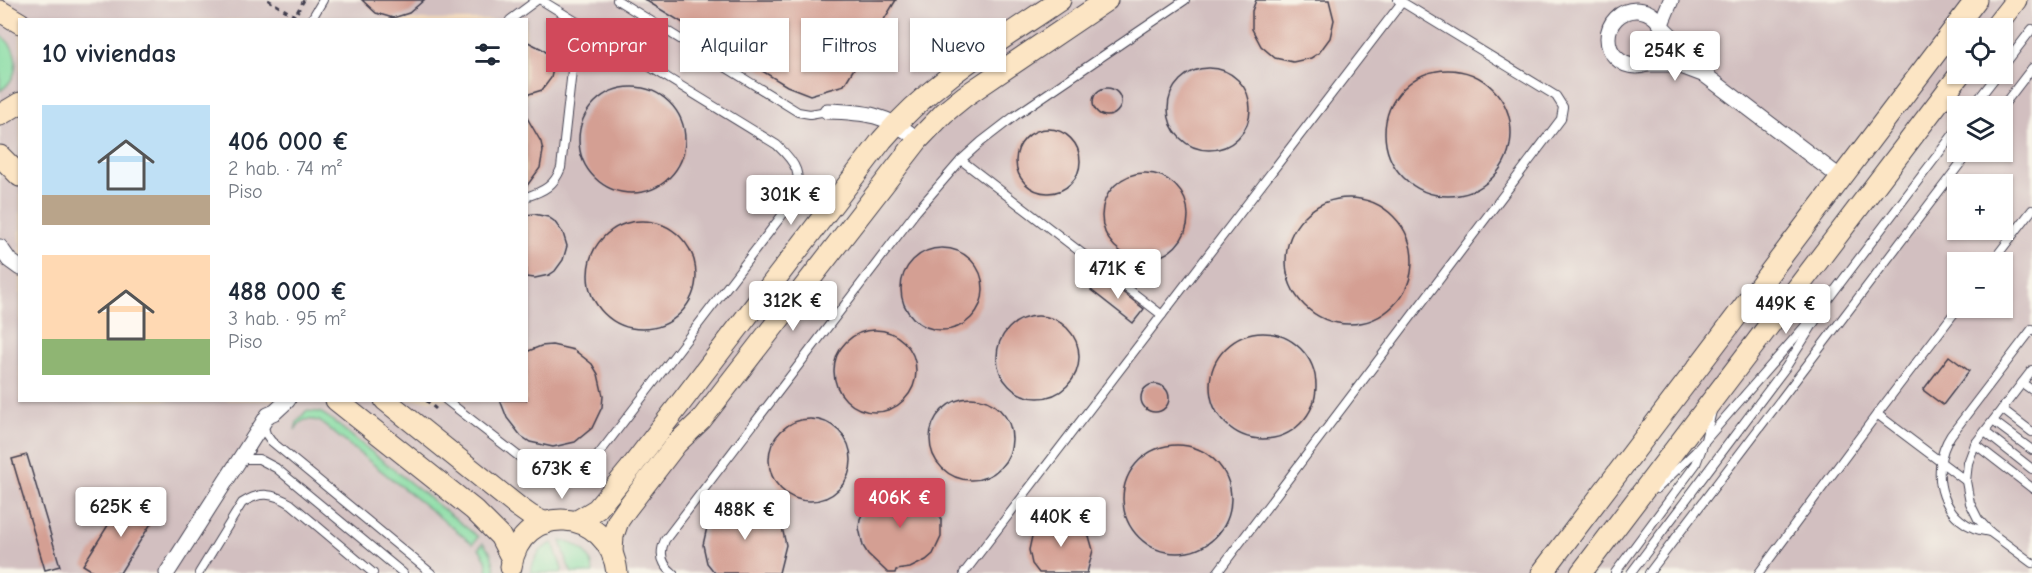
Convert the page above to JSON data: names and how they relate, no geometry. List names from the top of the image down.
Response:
{
  "page": {
    "map_buttons": ["+", "−"],
    "chip": [
      "Comprar",
      "Alquilar",
      "Filtros",
      "Nuevo"
    ],
    "heading": "10 viviendas",
    "price": [
      "254K €",
      "301K €",
      "471K €",
      "312K €",
      "449K €",
      "673K €",
      "406K €",
      "625K €",
      "488K €",
      "440K €"
    ],
    "list": [
      {
        "name": "406 000 €",
        "note": "2 hab. · 74 m² · Piso"
      },
      {
        "name": "488 000 €",
        "note": "3 hab. · 95 m² · Piso"
      }
    ]
  }
}
